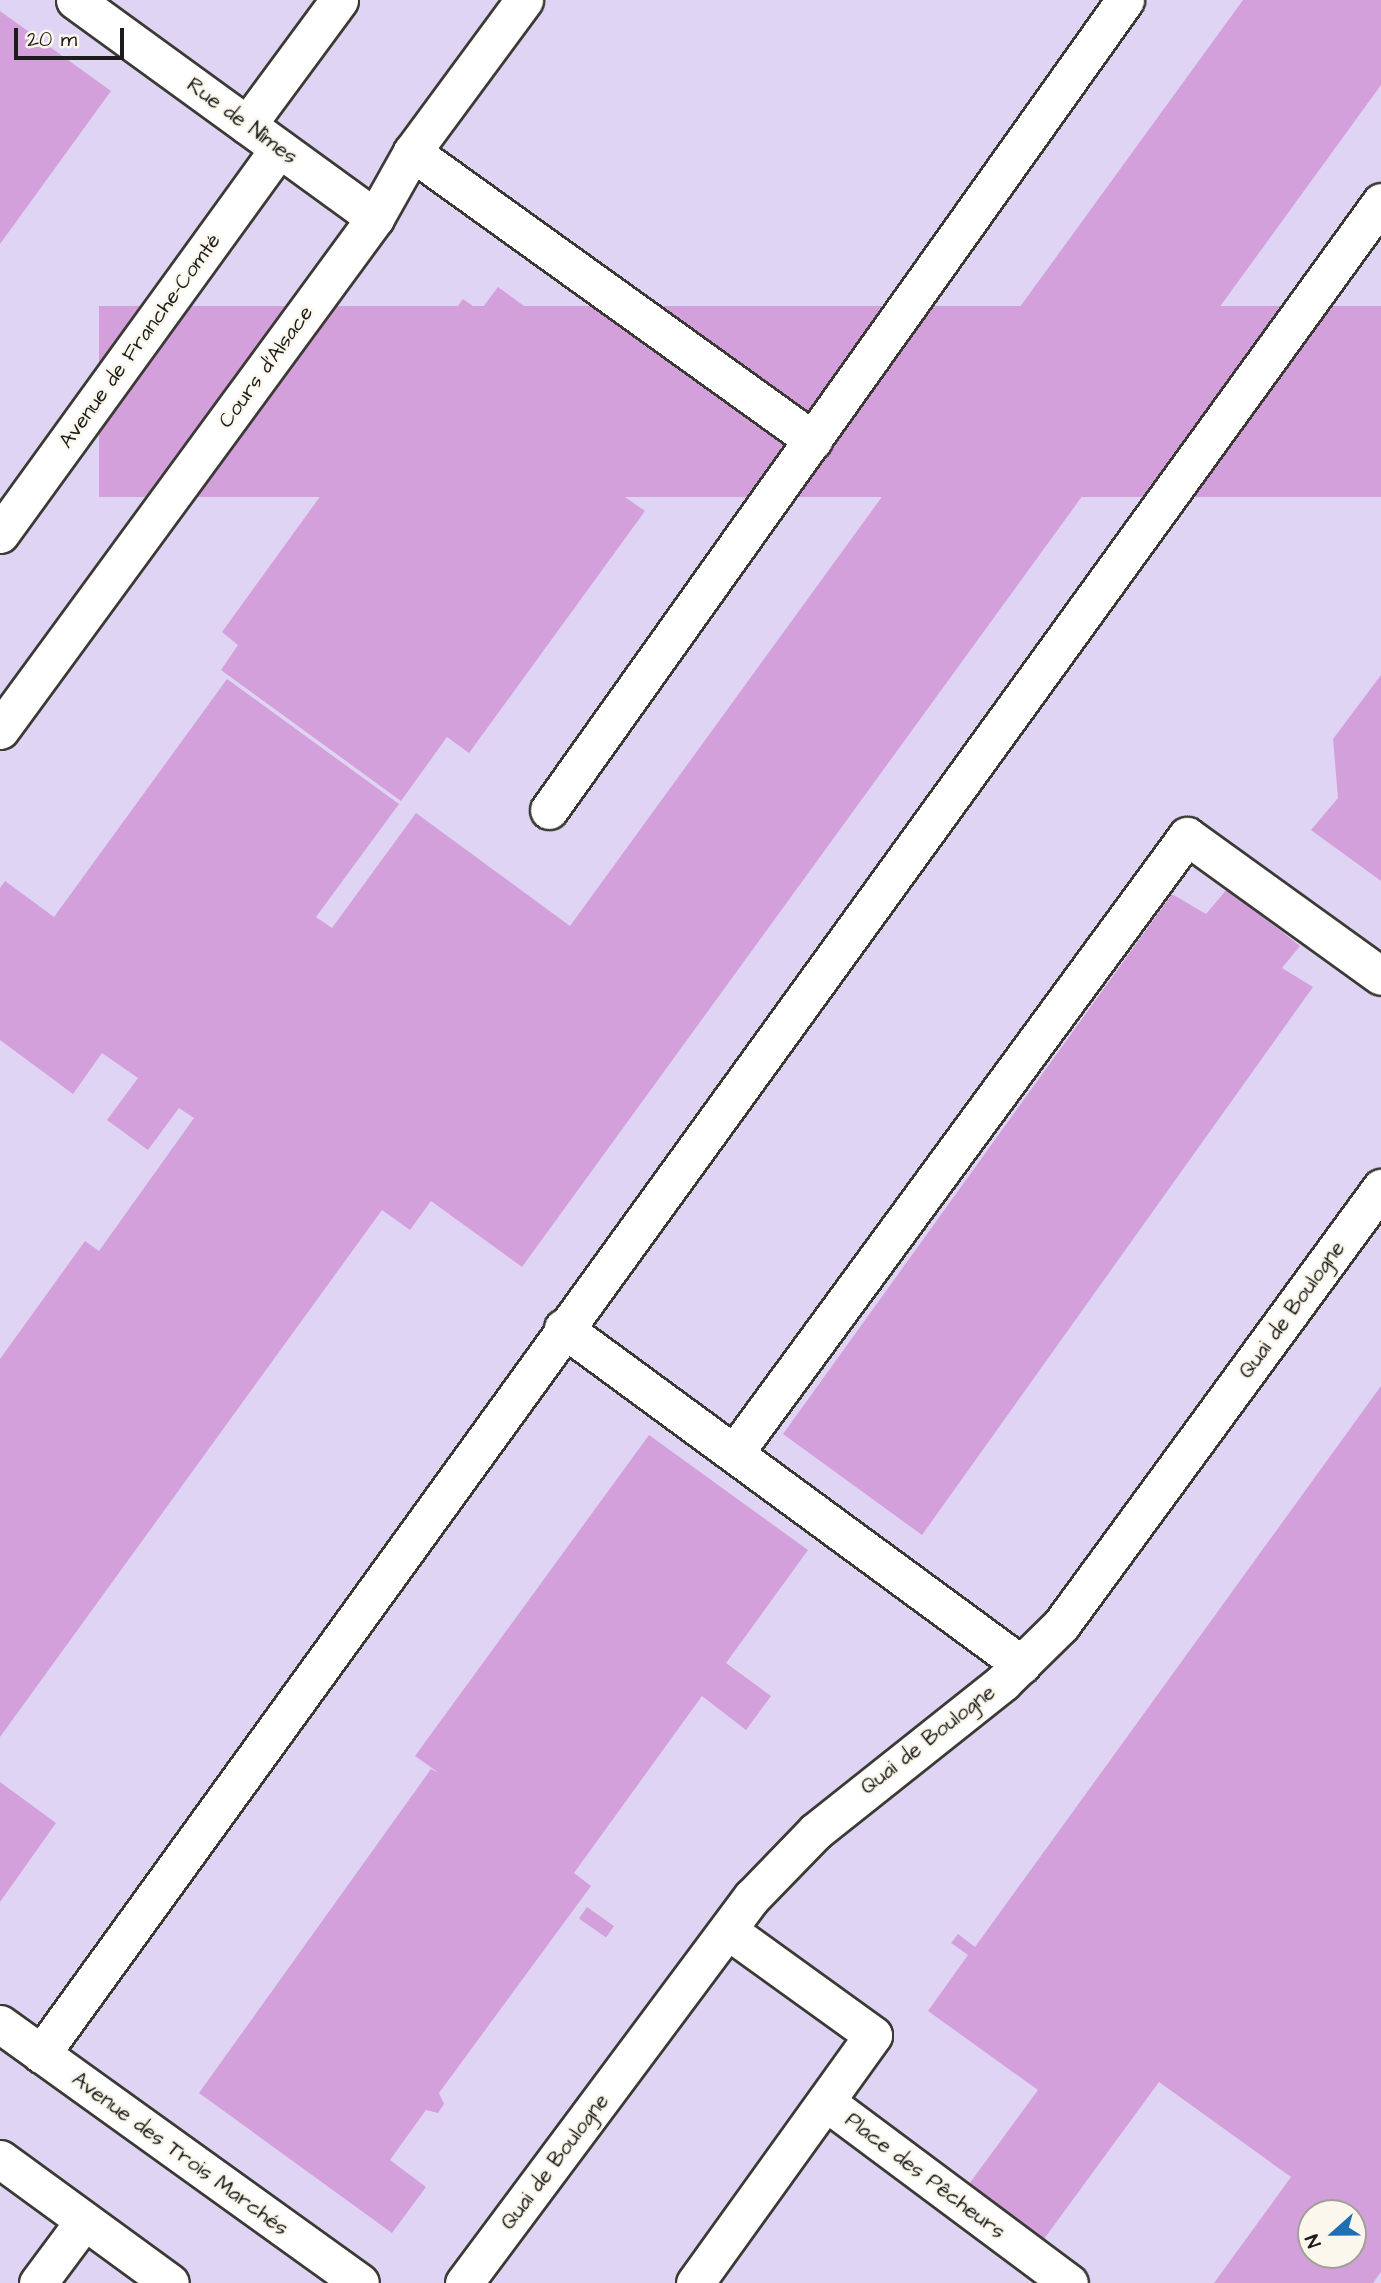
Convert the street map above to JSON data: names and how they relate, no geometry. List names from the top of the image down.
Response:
{
  "streets": {
    "lane": [
      "Rue de Nîmes",
      "Avenue de Franche-Comté",
      "Cours d'Alsace",
      "Quai de Boulogne",
      "Avenue des Trois Marchés",
      "Place des Pêcheurs"
    ]
  },
  "crossings": [
    ["Rue de Nîmes", "Avenue de Franche-Comté"],
    ["Rue de Nîmes", "Cours d'Alsace"]
  ],
  "scale_bar": "20 m",
  "north": "left"
}
